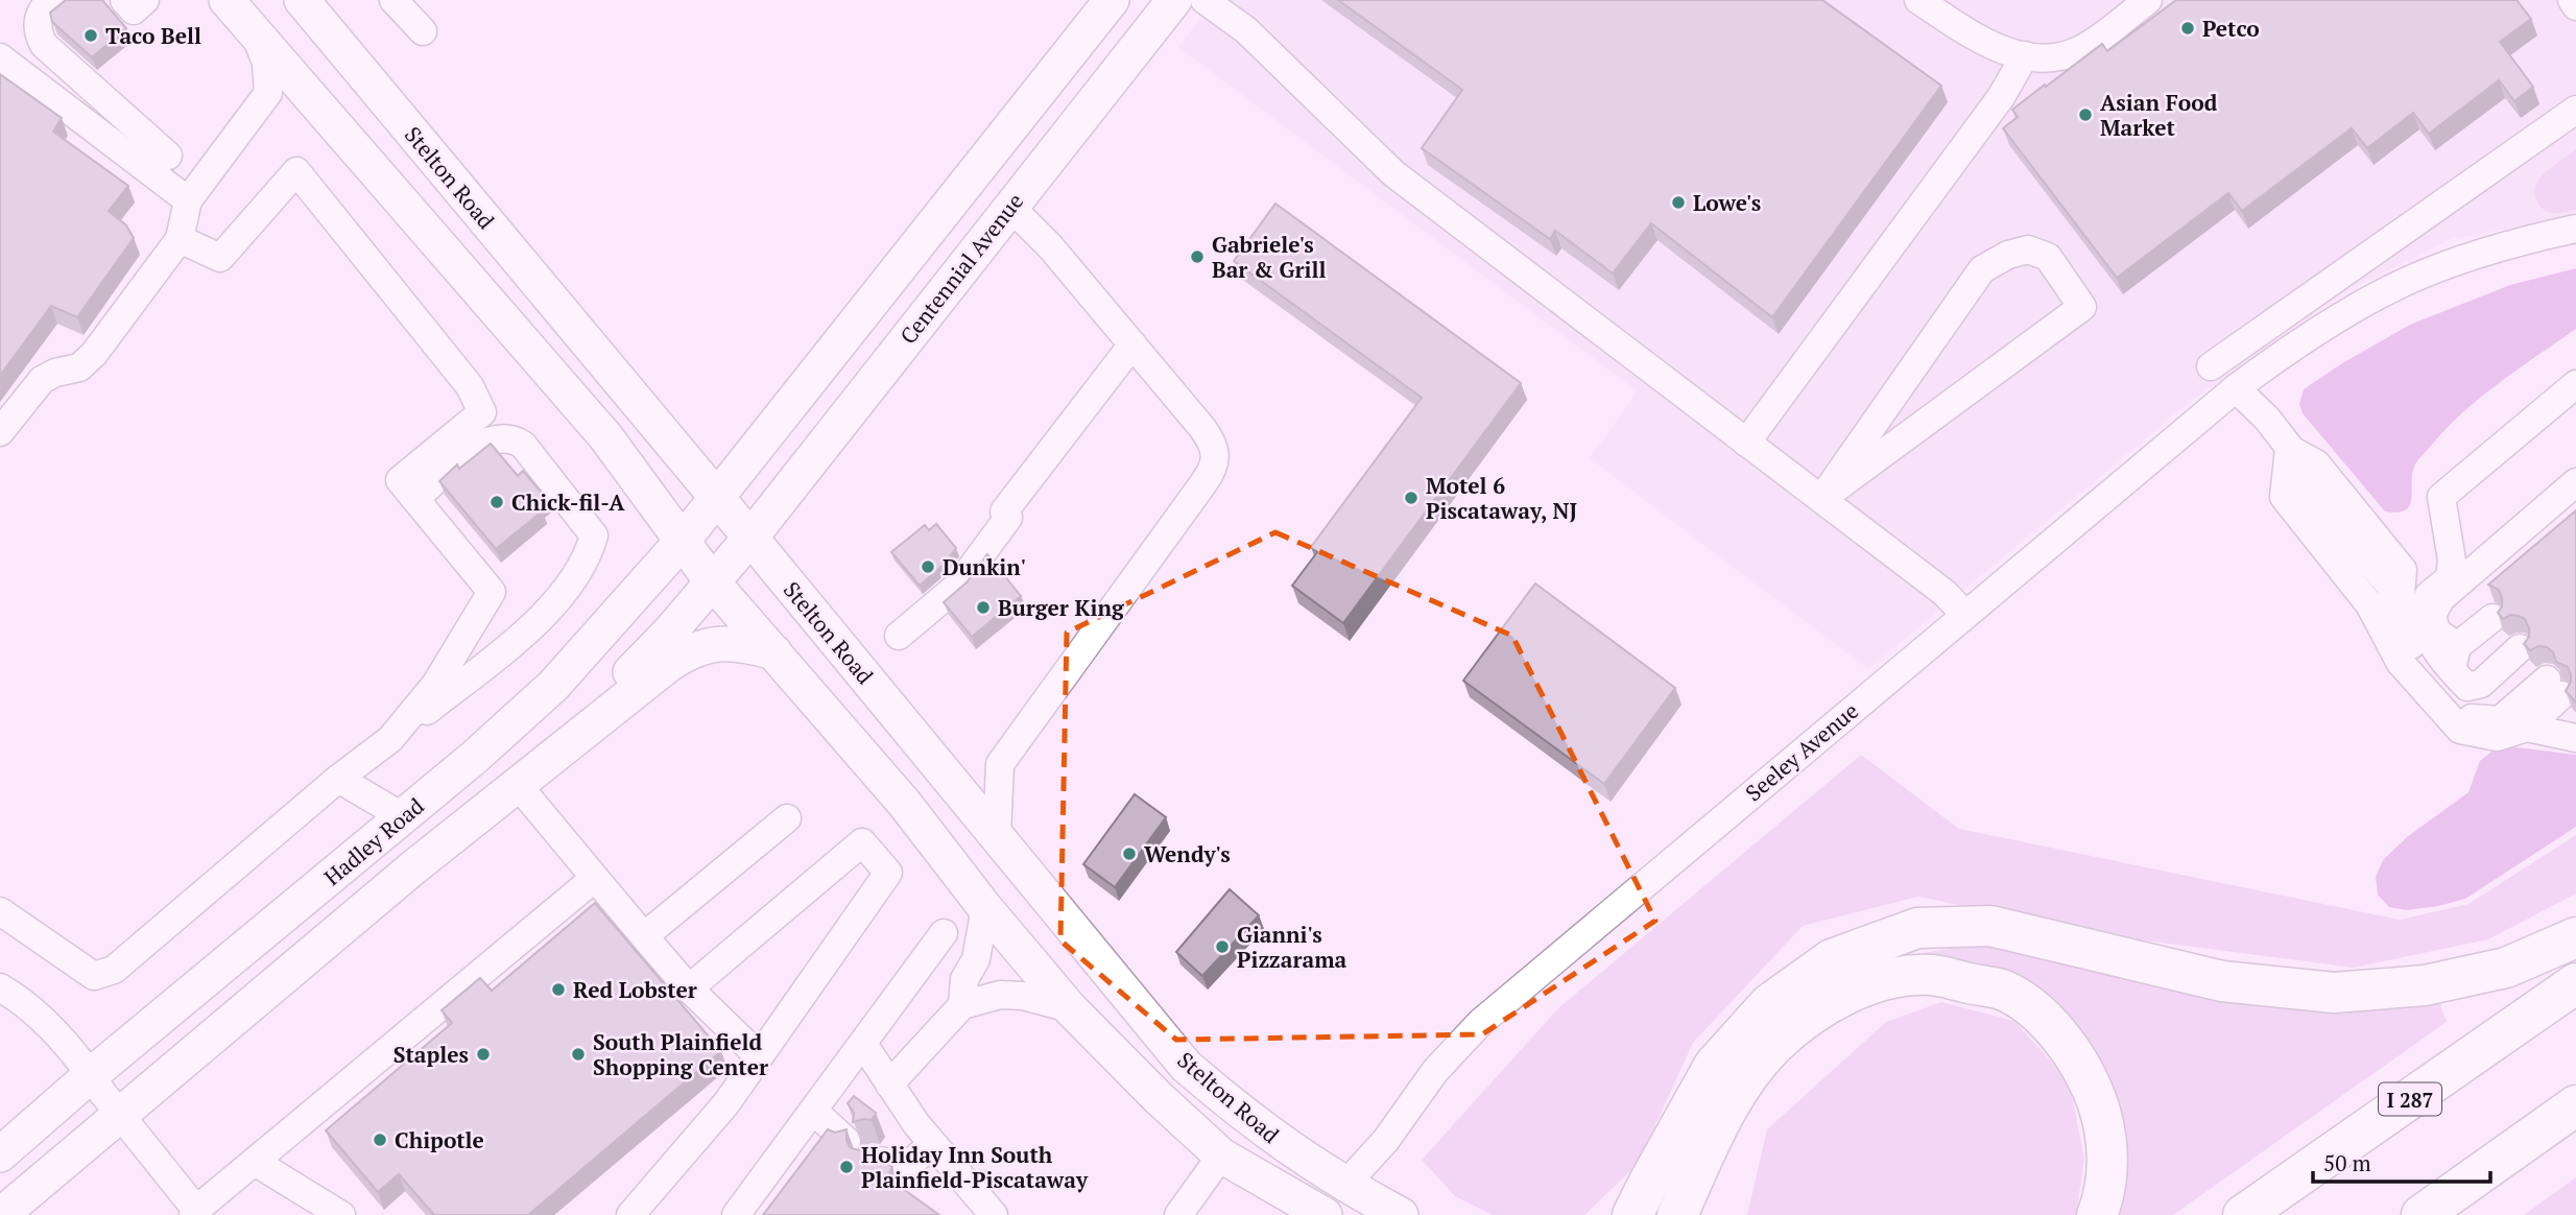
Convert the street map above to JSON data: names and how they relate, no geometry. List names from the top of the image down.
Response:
{
  "streets": {
    "highway": ["I 287"],
    "main road": ["Stelton Road", "Centennial Avenue", "Hadley Road"],
    "street": ["Seeley Avenue"]
  },
  "crossings": [
    ["Stelton Road", "Centennial Avenue"],
    ["Stelton Road", "Seeley Avenue"],
    ["Stelton Road", "Hadley Road"],
    ["Centennial Avenue", "Hadley Road"]
  ],
  "places": [
    "Petco",
    "Taco Bell",
    "Asian Food Market",
    "Lowe's",
    "Gabriele's Bar & Grill",
    "Motel 6 Piscataway, NJ",
    "Chick-fil-A",
    "Dunkin'",
    "Burger King",
    "Wendy's",
    "Gianni's Pizzarama",
    "Red Lobster",
    "Staples",
    "South Plainfield Shopping Center",
    "Chipotle",
    "Holiday Inn South Plainfield-Piscataway"
  ],
  "scale_bar": "50 m"
}
